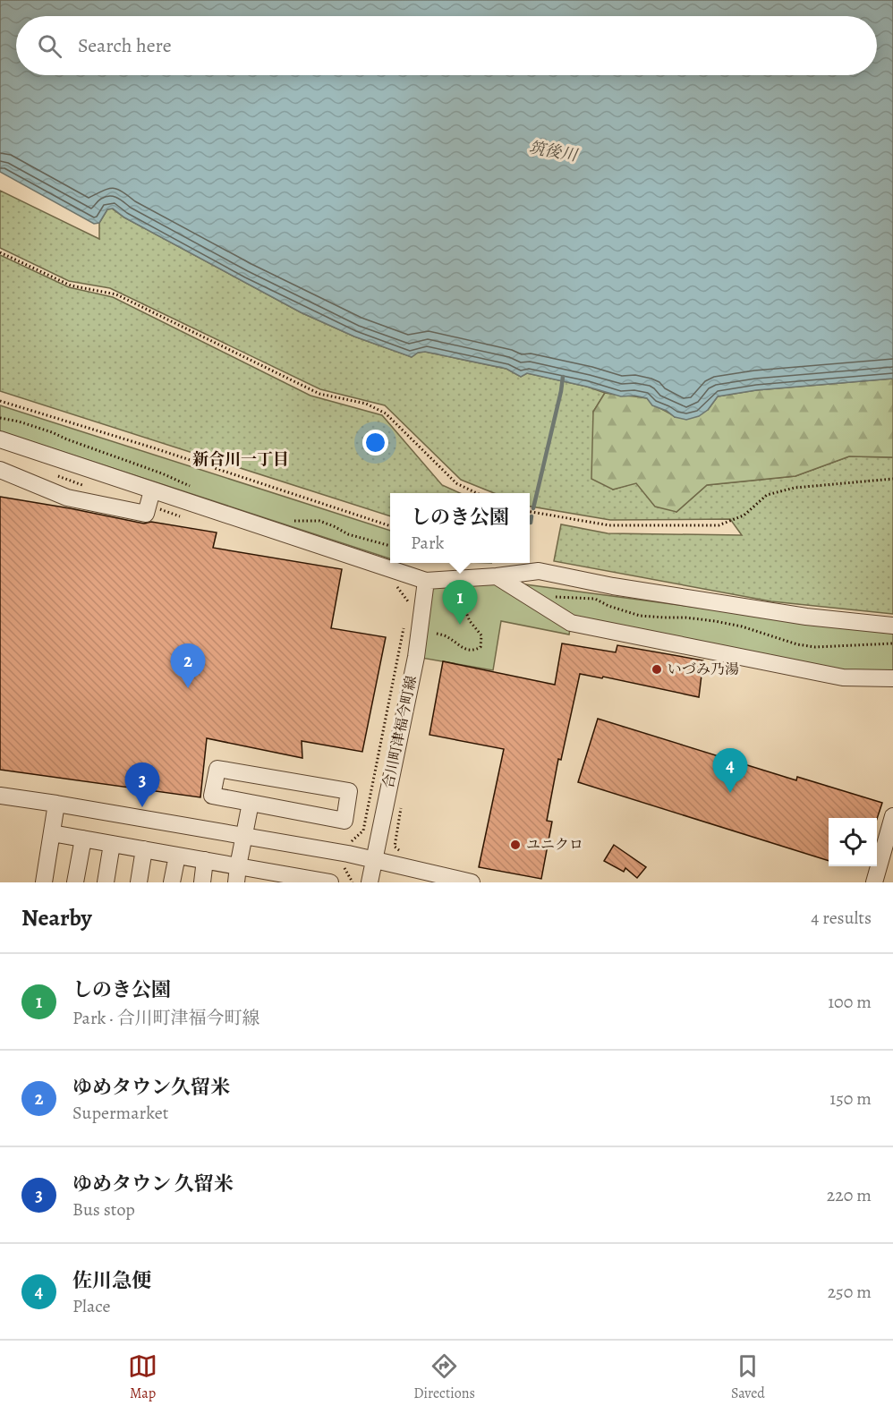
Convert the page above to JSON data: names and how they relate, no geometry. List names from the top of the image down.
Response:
{
  "streets": {
    "street": ["合川町津福今町線"]
  },
  "districts": ["新合川一丁目"],
  "water": ["筑後川"],
  "places": ["いづみ乃湯", "ユニクロ"],
  "page": {
    "search": "Search here",
    "popup": ["しのき公園", "Park"],
    "pins": [
      "1",
      "2",
      "4",
      "3"
    ],
    "heading": ["Nearby", "4 results"],
    "list": [
      {
        "mark": "1",
        "name": "しのき公園",
        "note": "Park · 合川町津福今町線",
        "value": "100 m"
      },
      {
        "mark": "2",
        "name": "ゆめタウン久留米",
        "note": "Supermarket",
        "value": "150 m"
      },
      {
        "mark": "3",
        "name": "ゆめタウン 久留米",
        "note": "Bus stop",
        "value": "220 m"
      },
      {
        "mark": "4",
        "name": "佐川急便",
        "note": "Place",
        "value": "250 m"
      }
    ],
    "nav": ["Map", "Directions", "Saved"]
  }
}
